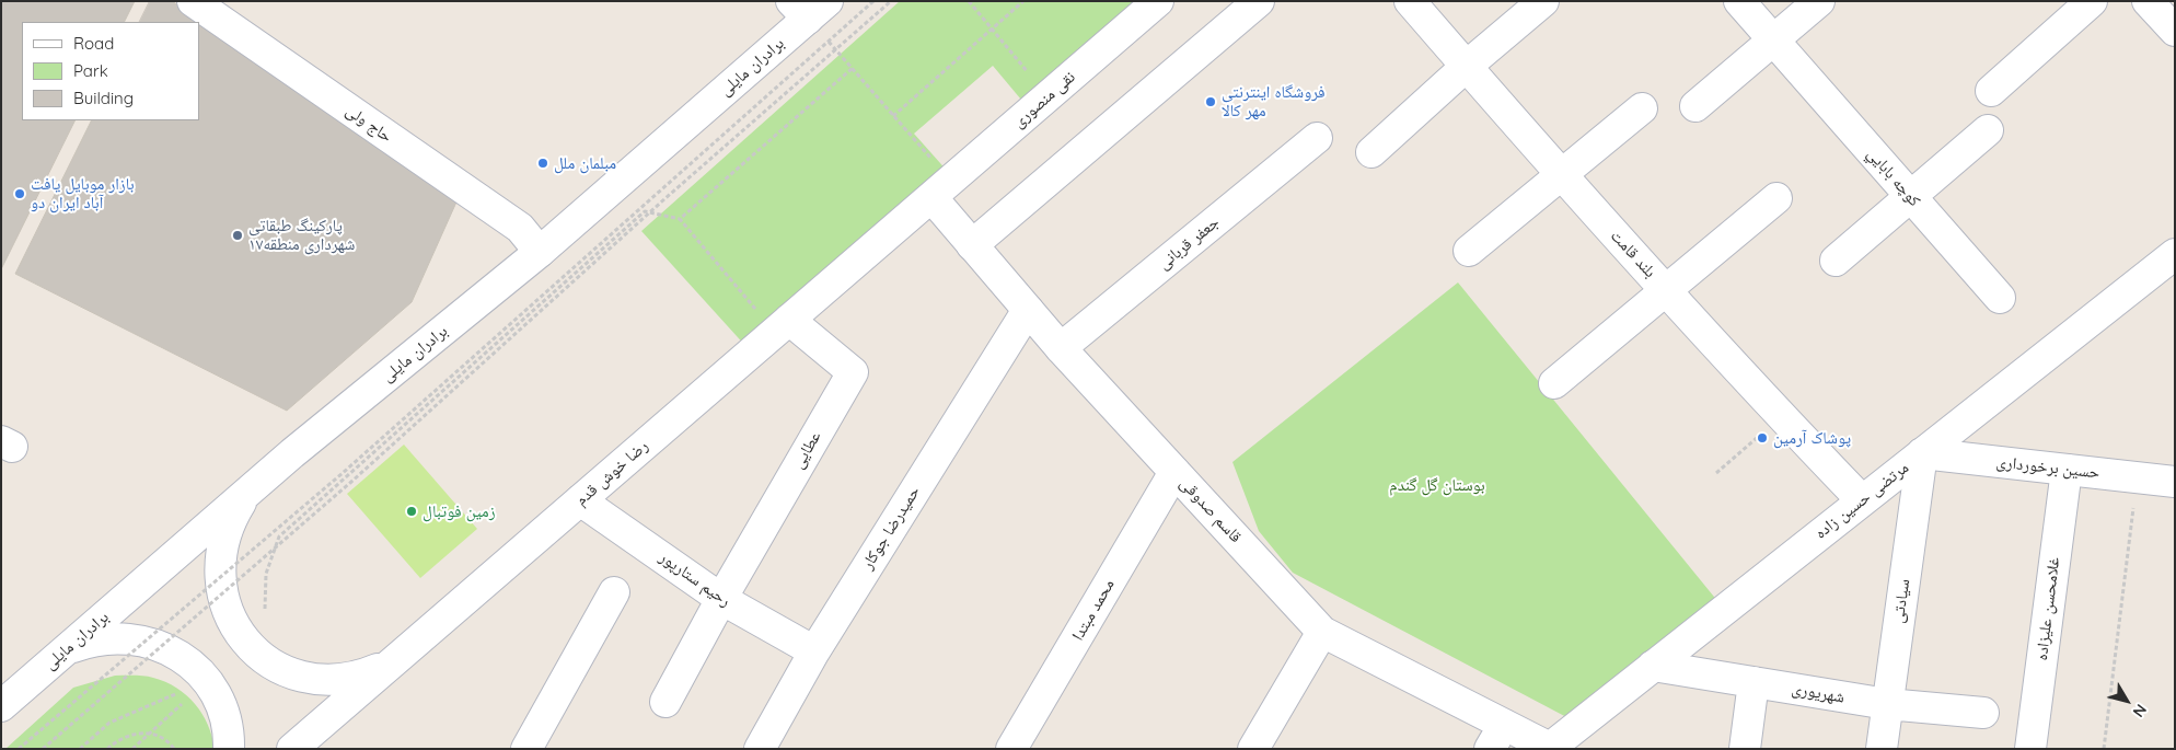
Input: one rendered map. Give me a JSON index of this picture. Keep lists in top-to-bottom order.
{
  "streets": {
    "street": [
      "برادران مایلی",
      "نقی منصوری",
      "حاج ولی",
      "كوچه بابايي",
      "جعفر قربانی",
      "بلند قامت",
      "عطایی",
      "حسین برخورداری",
      "رضا خوش قدم",
      "مرتضی حسین زاده",
      "قاسم صدوقی",
      "حمیدرضا جوکار",
      "رحیم ستارپور",
      "سیادتی",
      "غلامحسن علیزاده",
      "محمد مبتدا",
      "شهریوری"
    ]
  },
  "crossings": [
    ["برادران مایلی", "حاج ولی"],
    ["نقی منصوری", "رضا خوش قدم"],
    ["نقی منصوری", "قاسم صدوقی"],
    ["جعفر قربانی", "قاسم صدوقی"],
    ["بلند قامت", "مرتضی حسین زاده"],
    ["عطایی", "رضا خوش قدم"],
    ["عطایی", "رحیم ستارپور"],
    ["حسین برخورداری", "مرتضی حسین زاده"],
    ["حسین برخورداری", "سیادتی"],
    ["حسین برخورداری", "غلامحسن علیزاده"],
    ["رضا خوش قدم", "قاسم صدوقی"],
    ["رضا خوش قدم", "رحیم ستارپور"],
    ["مرتضی حسین زاده", "قاسم صدوقی"],
    ["مرتضی حسین زاده", "سیادتی"],
    ["مرتضی حسین زاده", "شهریوری"],
    ["قاسم صدوقی", "حمیدرضا جوکار"],
    ["قاسم صدوقی", "محمد مبتدا"],
    ["حمیدرضا جوکار", "رحیم ستارپور"],
    ["سیادتی", "شهریوری"]
  ],
  "parks": ["بوستان گل گندم"],
  "places": [
    "فروشگاه اینترنتی مهر کالا",
    "مبلمان ملل",
    "بازار موبایل یافت آباد ایران دو",
    "پارکینگ طبقاتی شهرداری منطقه۱۷",
    "پوشاک آرمین",
    "زمین فوتبال"
  ],
  "legend": ["Road", "Park", "Building"],
  "north": "bottom right"
}
